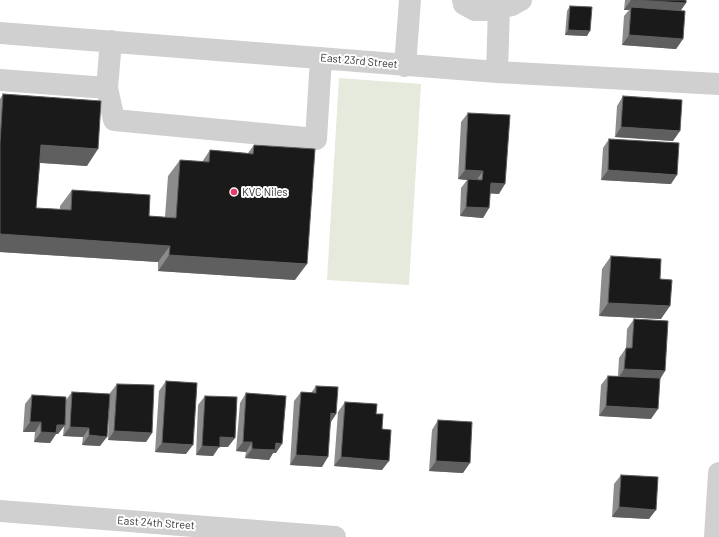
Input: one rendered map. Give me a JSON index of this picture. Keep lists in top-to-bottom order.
{
  "streets": {
    "street": ["East 23rd Street", "East 24th Street"]
  },
  "places": ["KVC Niles"]
}
